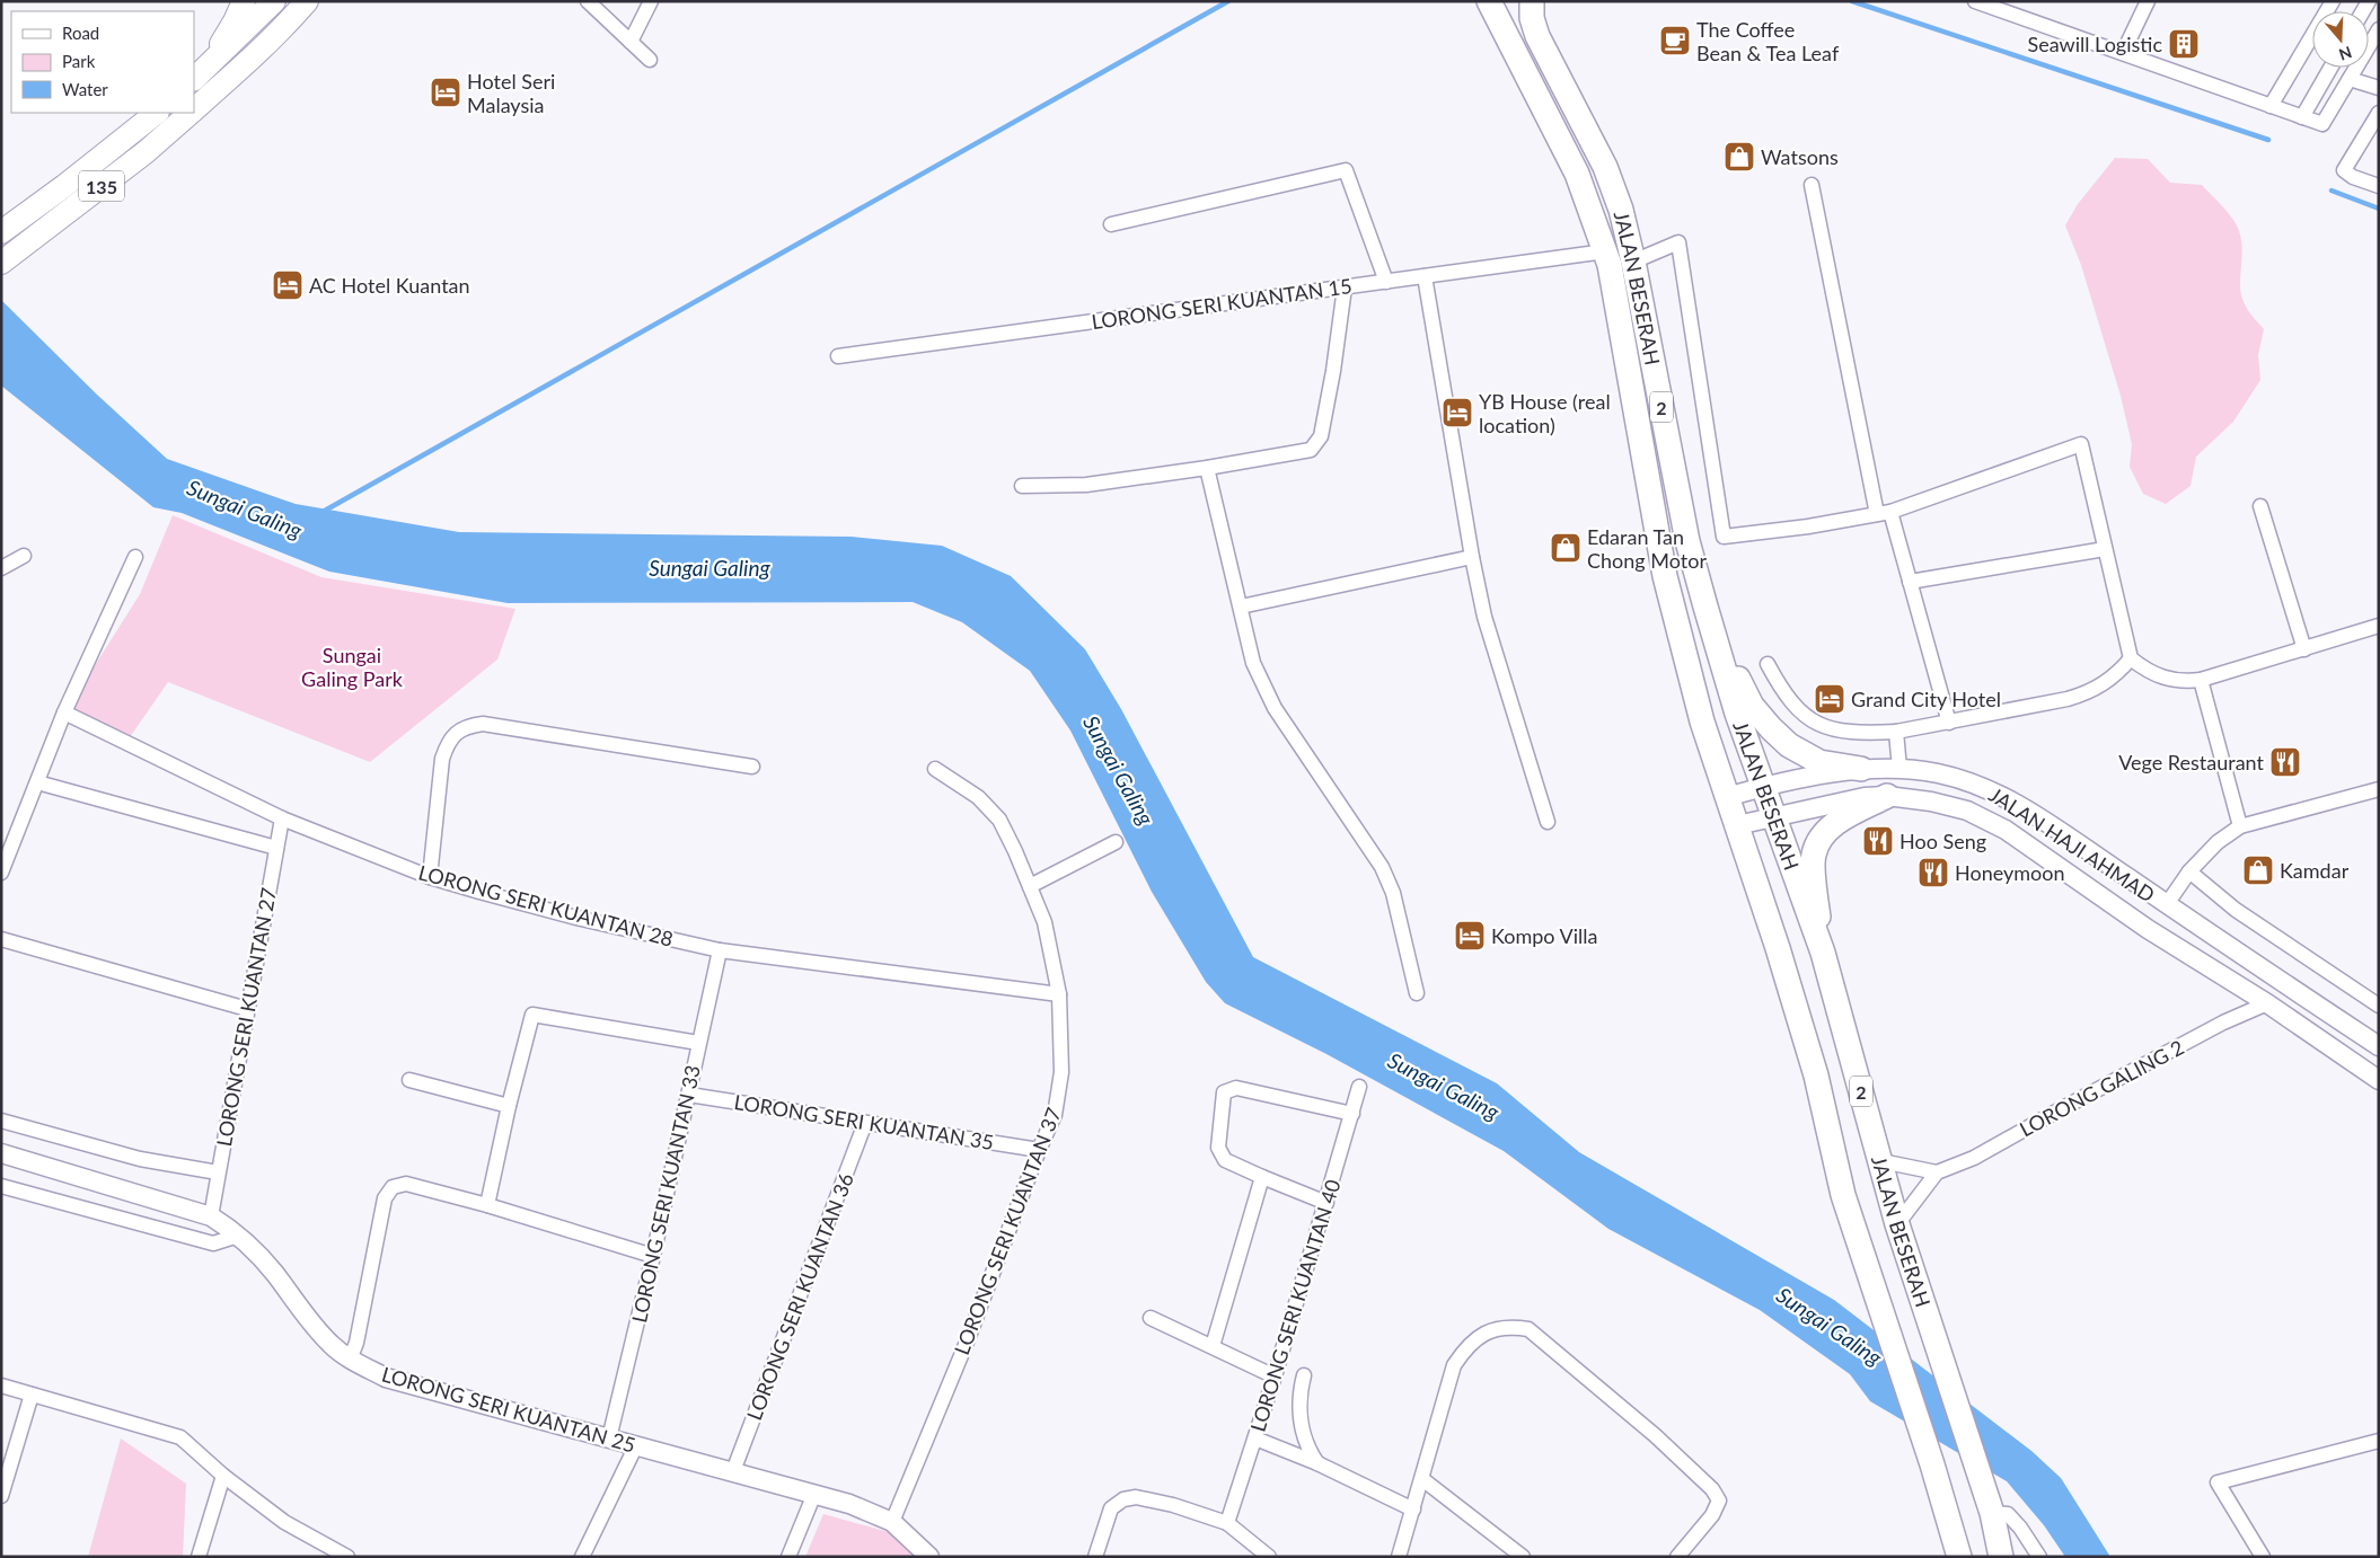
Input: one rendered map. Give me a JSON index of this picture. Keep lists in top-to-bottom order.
{
  "streets": {
    "highway": ["JALAN BESERAH", "2"],
    "main road": ["135"],
    "street": [
      "LORONG SERI KUANTAN 15",
      "JALAN HAJI AHMAD",
      "LORONG SERI KUANTAN 28",
      "LORONG SERI KUANTAN 27",
      "LORONG GALING 2",
      "LORONG SERI KUANTAN 35",
      "LORONG SERI KUANTAN 33",
      "LORONG SERI KUANTAN 37",
      "LORONG SERI KUANTAN 36",
      "LORONG SERI KUANTAN 40",
      "LORONG SERI KUANTAN 25"
    ]
  },
  "crossings": [
    ["JALAN BESERAH", "LORONG SERI KUANTAN 15"],
    ["JALAN BESERAH", "JALAN HAJI AHMAD"],
    ["JALAN HAJI AHMAD", "LORONG GALING 2"],
    ["LORONG SERI KUANTAN 28", "LORONG SERI KUANTAN 27"],
    ["LORONG SERI KUANTAN 28", "LORONG SERI KUANTAN 33"],
    ["LORONG SERI KUANTAN 28", "LORONG SERI KUANTAN 37"],
    ["LORONG SERI KUANTAN 27", "LORONG SERI KUANTAN 25"],
    ["LORONG SERI KUANTAN 35", "LORONG SERI KUANTAN 33"],
    ["LORONG SERI KUANTAN 35", "LORONG SERI KUANTAN 37"],
    ["LORONG SERI KUANTAN 35", "LORONG SERI KUANTAN 36"],
    ["LORONG SERI KUANTAN 33", "LORONG SERI KUANTAN 25"],
    ["LORONG SERI KUANTAN 37", "LORONG SERI KUANTAN 25"],
    ["LORONG SERI KUANTAN 36", "LORONG SERI KUANTAN 25"]
  ],
  "water": ["Sungai Galing"],
  "parks": ["Sungai Galing Park"],
  "places": {
    "cafe": ["The Coffee Bean & Tea Leaf"],
    "building": ["Seawill Logistic"],
    "hotel": [
      "Hotel Seri Malaysia",
      "AC Hotel Kuantan",
      "YB House (real location)",
      "Grand City Hotel",
      "Kompo Villa"
    ],
    "shop": ["Watsons", "Edaran Tan Chong Motor", "Kamdar"],
    "restaurant": ["Vege Restaurant", "Hoo Seng", "Honeymoon"]
  },
  "legend": ["Road", "Park", "Water"],
  "north": "bottom"
}
